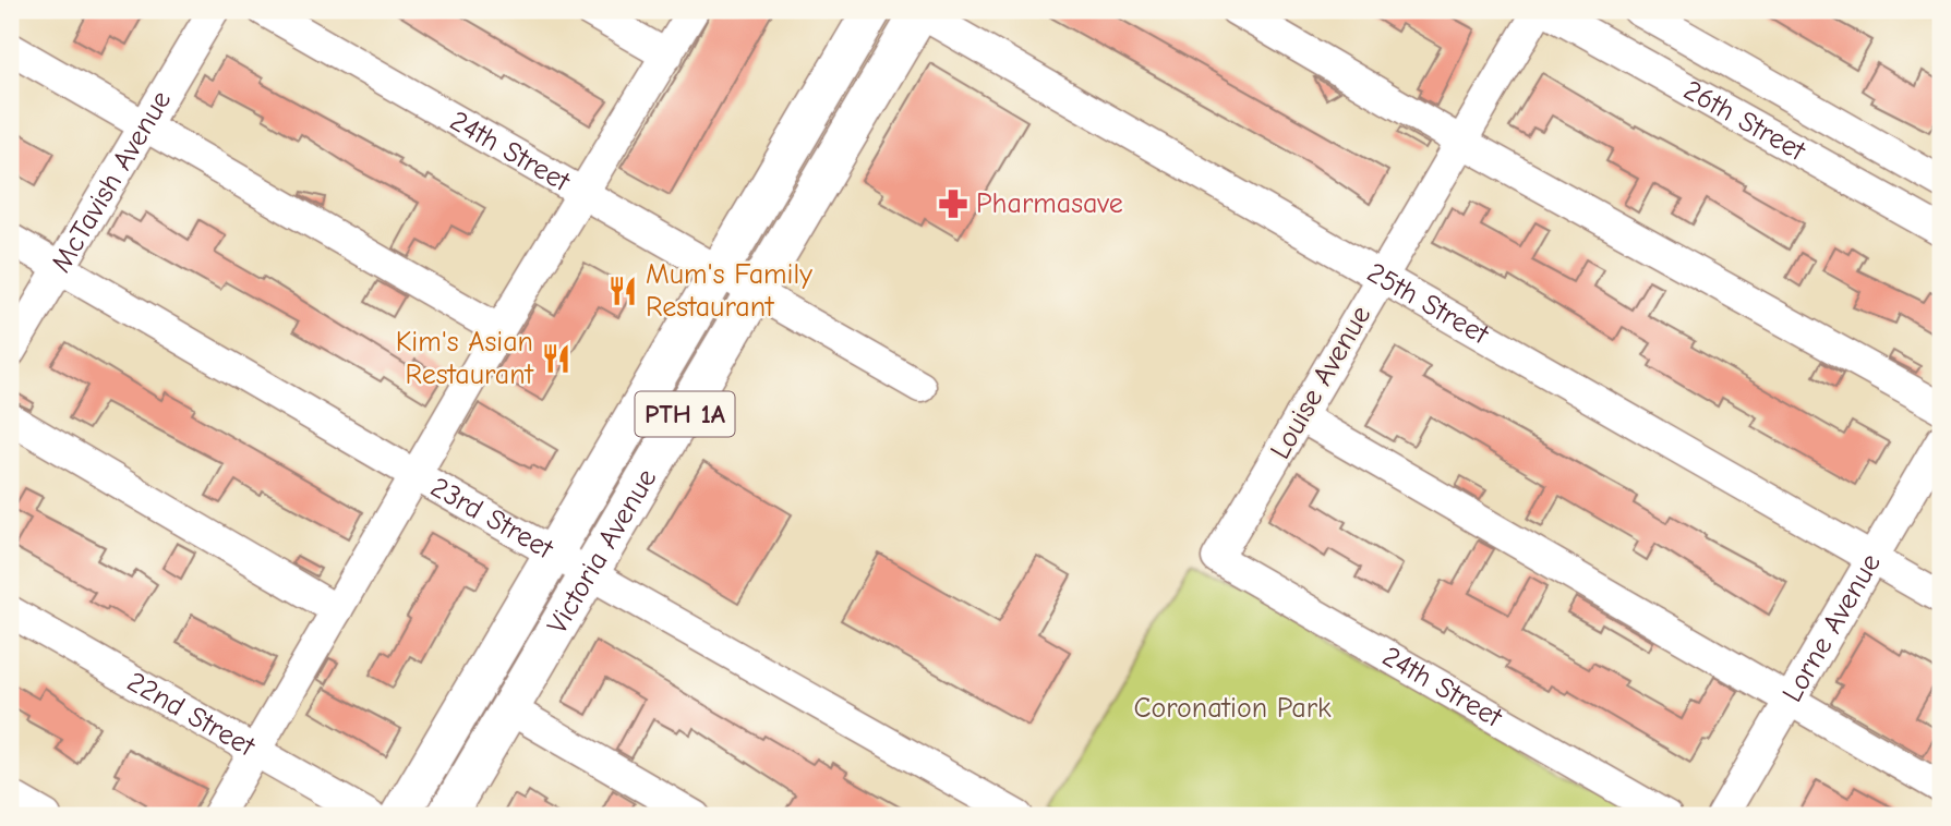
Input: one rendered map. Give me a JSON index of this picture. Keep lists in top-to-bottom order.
{
  "streets": {
    "main road": ["PTH 1A", "Victoria Avenue"],
    "street": [
      "26th Street",
      "24th Street",
      "McTavish Avenue",
      "25th Street",
      "Louise Avenue",
      "23rd Street",
      "Lorne Avenue",
      "22nd Street"
    ]
  },
  "crossings": [
    ["24th Street", "Louise Avenue"],
    ["24th Street", "Victoria Avenue"],
    ["McTavish Avenue", "23rd Street"],
    ["25th Street", "Louise Avenue"],
    ["25th Street", "Victoria Avenue"],
    ["25th Street", "Lorne Avenue"],
    ["23rd Street", "Victoria Avenue"]
  ],
  "parks": ["Coronation Park"],
  "places": {
    "pharmacy": ["Pharmasave"],
    "restaurant": ["Mum's Family Restaurant", "Kim's Asian Restaurant"]
  }
}
